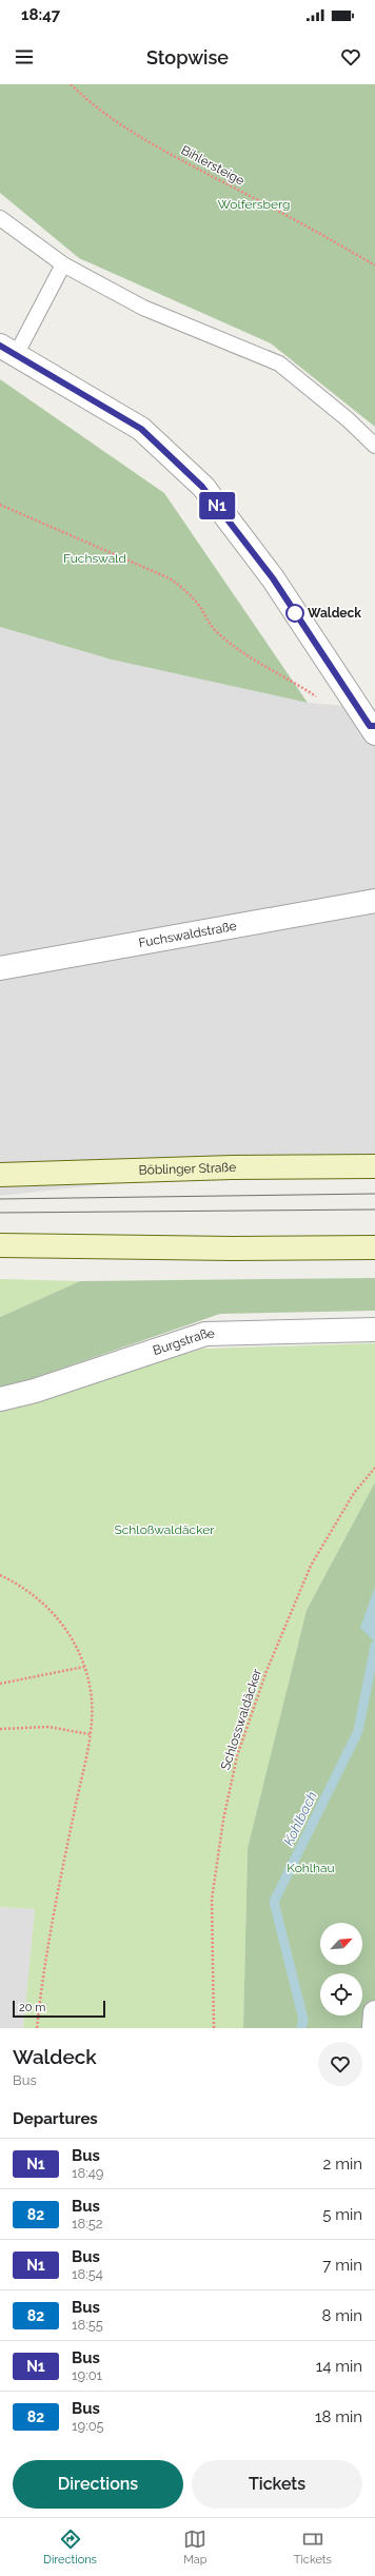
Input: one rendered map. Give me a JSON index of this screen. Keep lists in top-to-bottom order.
{
  "streets": {
    "main road": ["Böblinger Straße"],
    "street": ["Fuchswaldstraße", "Burgstraße"],
    "path": ["Bihlersteige", "Schlosswaldäcker"]
  },
  "water": ["Kohlbach"],
  "parks": [
    "Wolfersberg",
    "Fuchswald",
    "Schloßwaldäcker",
    "Kohlhau"
  ],
  "places": ["Waldeck"],
  "lines": ["bus line N1"],
  "scale_bar": "20 m",
  "north": "top right",
  "page": {
    "status": "18:47",
    "header": "Stopwise",
    "on_map": "N1",
    "scale": "20 m",
    "heading": [
      ["Waldeck", "Bus"],
      "Departures"
    ],
    "list": [
      {
        "mark": "N1",
        "name": "Bus",
        "note": "18:49",
        "value": "2 min"
      },
      {
        "mark": "82",
        "name": "Bus",
        "note": "18:52",
        "value": "5 min"
      },
      {
        "mark": "N1",
        "name": "Bus",
        "note": "18:54",
        "value": "7 min"
      },
      {
        "mark": "82",
        "name": "Bus",
        "note": "18:55",
        "value": "8 min"
      },
      {
        "mark": "N1",
        "name": "Bus",
        "note": "19:01",
        "value": "14 min"
      },
      {
        "mark": "82",
        "name": "Bus",
        "note": "19:05",
        "value": "18 min"
      }
    ],
    "buttons": ["Directions", "Tickets"],
    "tabs": ["Directions", "Map", "Tickets"]
  }
}
